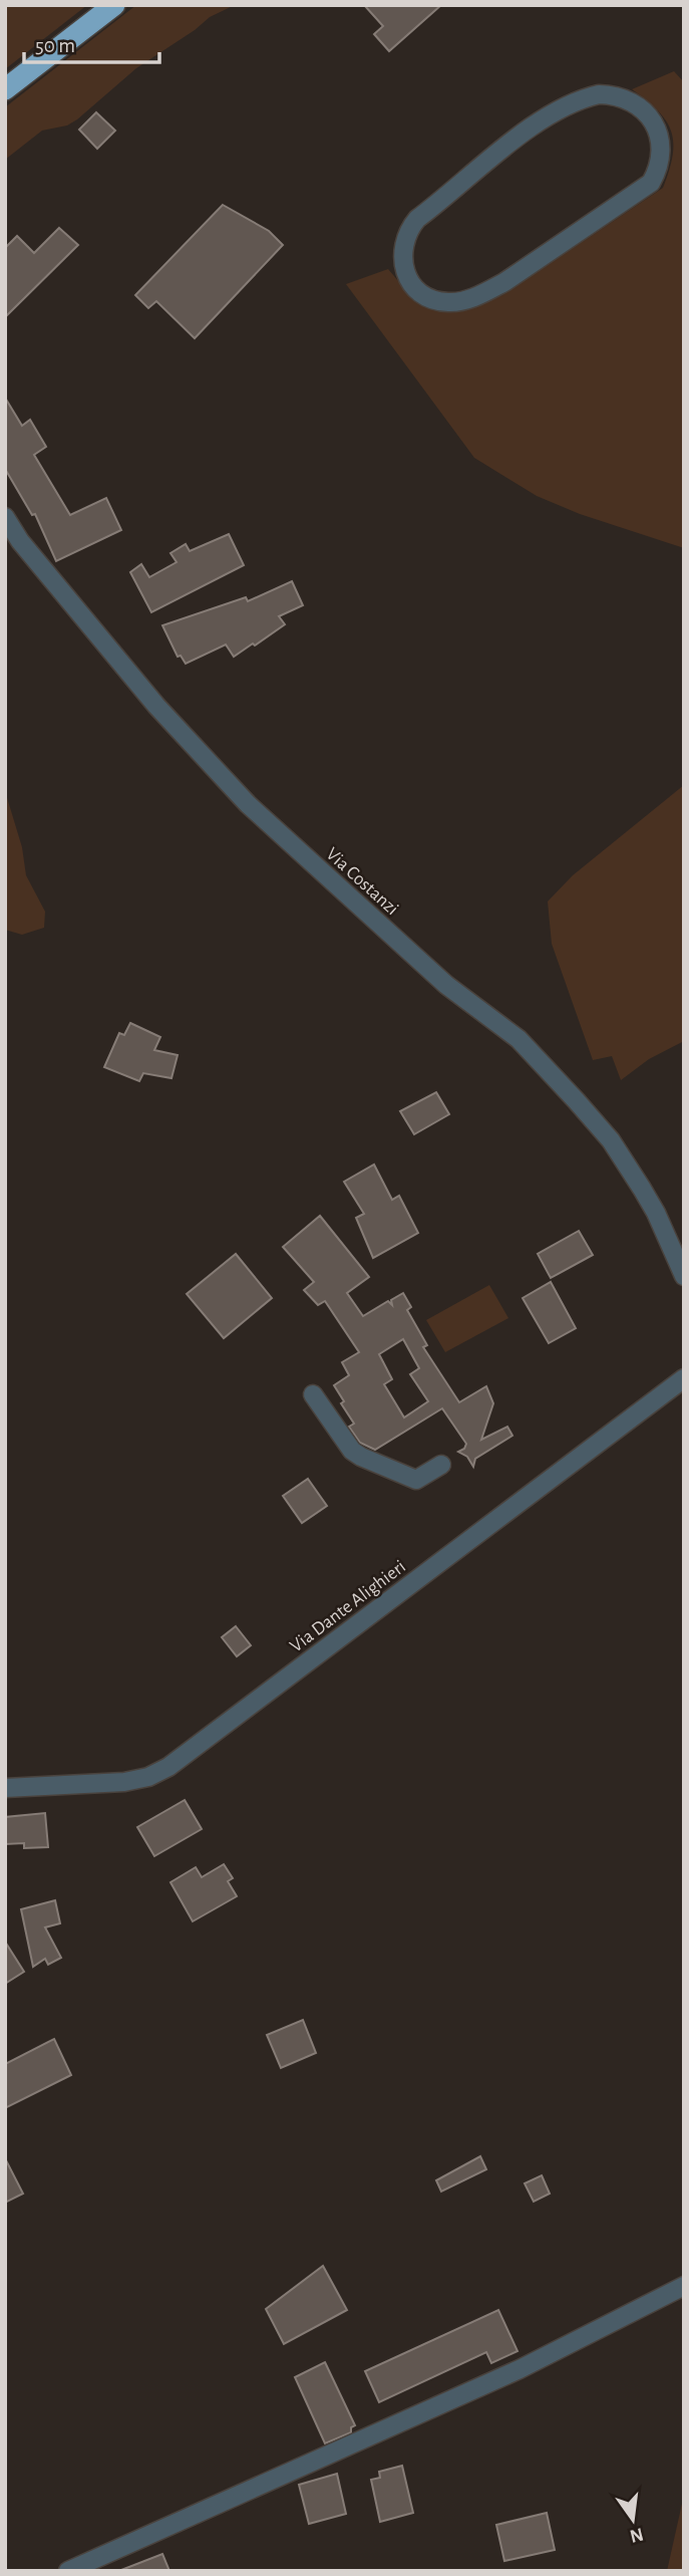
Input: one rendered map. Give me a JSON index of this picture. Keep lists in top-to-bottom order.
{
  "streets": {
    "street": ["Via Costanzi", "Via Dante Alighieri"]
  },
  "scale_bar": "50 m",
  "north": "bottom"
}
